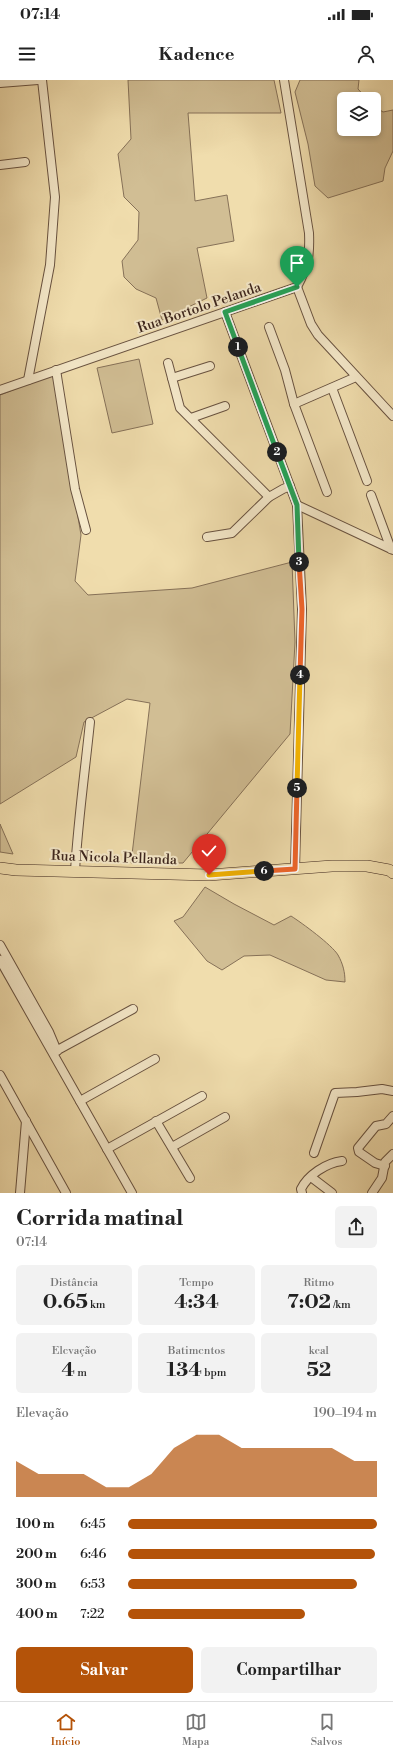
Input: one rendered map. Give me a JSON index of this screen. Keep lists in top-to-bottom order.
{
  "streets": {
    "main road": ["Rua Nicola Pellanda"],
    "street": ["Rua Bortolo Pelanda"]
  },
  "page": {
    "status": "07:14",
    "header": "Kadence",
    "pins": [
      "1",
      "2",
      "3",
      "4",
      "5",
      "6"
    ],
    "heading": ["Corrida matinal", "07:14"],
    "stats": [
      ["Distância", "0.65 km"],
      ["Tempo", "4:34"],
      ["Ritmo", "7:02 /km"],
      ["Elevação", "4 m"],
      ["Batimentos", "134 bpm"],
      ["kcal", "52"]
    ],
    "chart": ["Elevação", "190–194 m"],
    "list": [
      {
        "name": "100 m",
        "note": "6:45"
      },
      {
        "name": "200 m",
        "note": "6:46"
      },
      {
        "name": "300 m",
        "note": "6:53"
      },
      {
        "name": "400 m",
        "note": "7:22"
      }
    ],
    "buttons": ["Salvar", "Compartilhar"],
    "tabs": ["Início", "Mapa", "Salvos"]
  }
}
